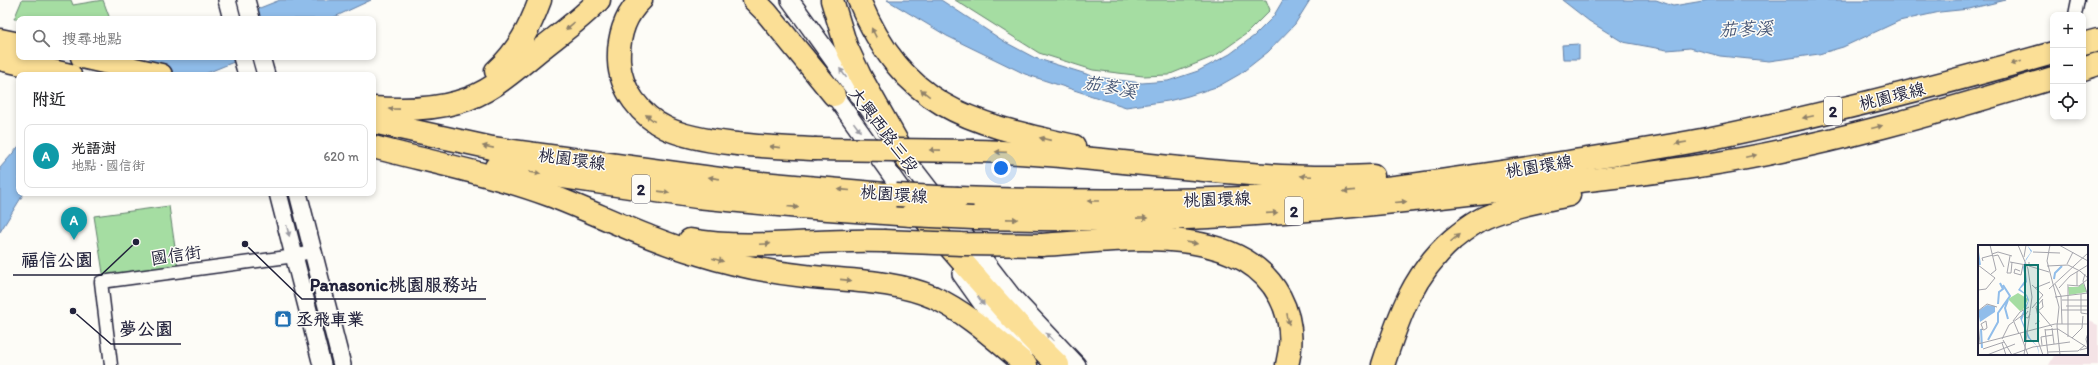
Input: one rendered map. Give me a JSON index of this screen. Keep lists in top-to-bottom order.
{
  "streets": {
    "highway": ["桃園環線", "2"],
    "street": ["大興西路三段", "國信街"]
  },
  "crossings": [
    ["桃園環線", "大興西路三段"]
  ],
  "water": ["茄苳溪"],
  "places": {
    "other": ["福信公園", "Panasonic桃園服務站", "夢公園"],
    "shop": ["丞飛車業"]
  },
  "page": {
    "map_buttons": ["+", "−"],
    "search": "搜尋地點",
    "heading": "附近",
    "list": [
      {
        "mark": "A",
        "name": "光語澍",
        "note": "地點 · 國信街",
        "value": "620 m"
      }
    ],
    "pins": "A"
  }
}
